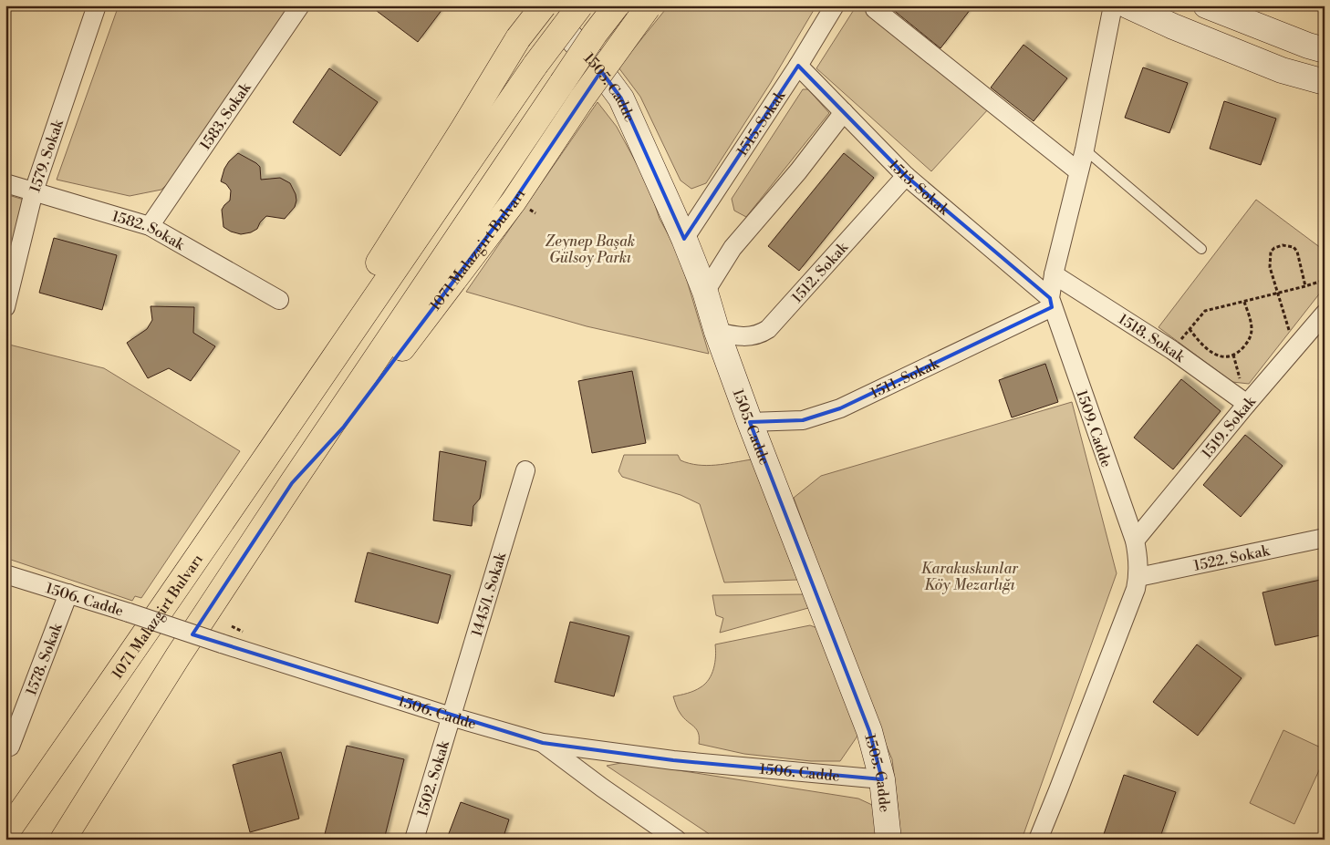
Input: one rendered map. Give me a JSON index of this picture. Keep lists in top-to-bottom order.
{
  "streets": {
    "main road": ["1071 Malazgirt Bulvarı"],
    "street": [
      "1505. Cadde",
      "1583. Sokak",
      "1515. Sokak",
      "1579. Sokak",
      "1513. Sokak",
      "1582. Sokak",
      "1512. Sokak",
      "1518. Sokak",
      "1511. Sokak",
      "1519. Sokak",
      "1509. Cadde",
      "1522. Sokak",
      "1445/1. Sokak",
      "1506. Cadde",
      "1578. Sokak",
      "1502. Sokak"
    ]
  },
  "crossings": [
    ["1505. Cadde", "1515. Sokak"],
    ["1505. Cadde", "1512. Sokak"],
    ["1505. Cadde", "1511. Sokak"],
    ["1505. Cadde", "1506. Cadde"],
    ["1583. Sokak", "1582. Sokak"],
    ["1515. Sokak", "1513. Sokak"],
    ["1579. Sokak", "1582. Sokak"],
    ["1513. Sokak", "1512. Sokak"],
    ["1513. Sokak", "1511. Sokak"],
    ["1513. Sokak", "1509. Cadde"],
    ["1518. Sokak", "1519. Sokak"],
    ["1518. Sokak", "1509. Cadde"],
    ["1511. Sokak", "1509. Cadde"],
    ["1519. Sokak", "1509. Cadde"],
    ["1509. Cadde", "1522. Sokak"],
    ["1445/1. Sokak", "1506. Cadde"],
    ["1445/1. Sokak", "1502. Sokak"],
    ["1506. Cadde", "1578. Sokak"],
    ["1506. Cadde", "1502. Sokak"]
  ],
  "parks": ["Zeynep Başak Gülsoy Parkı", "Karakuskunlar Köy Mezarlığı"]
}
